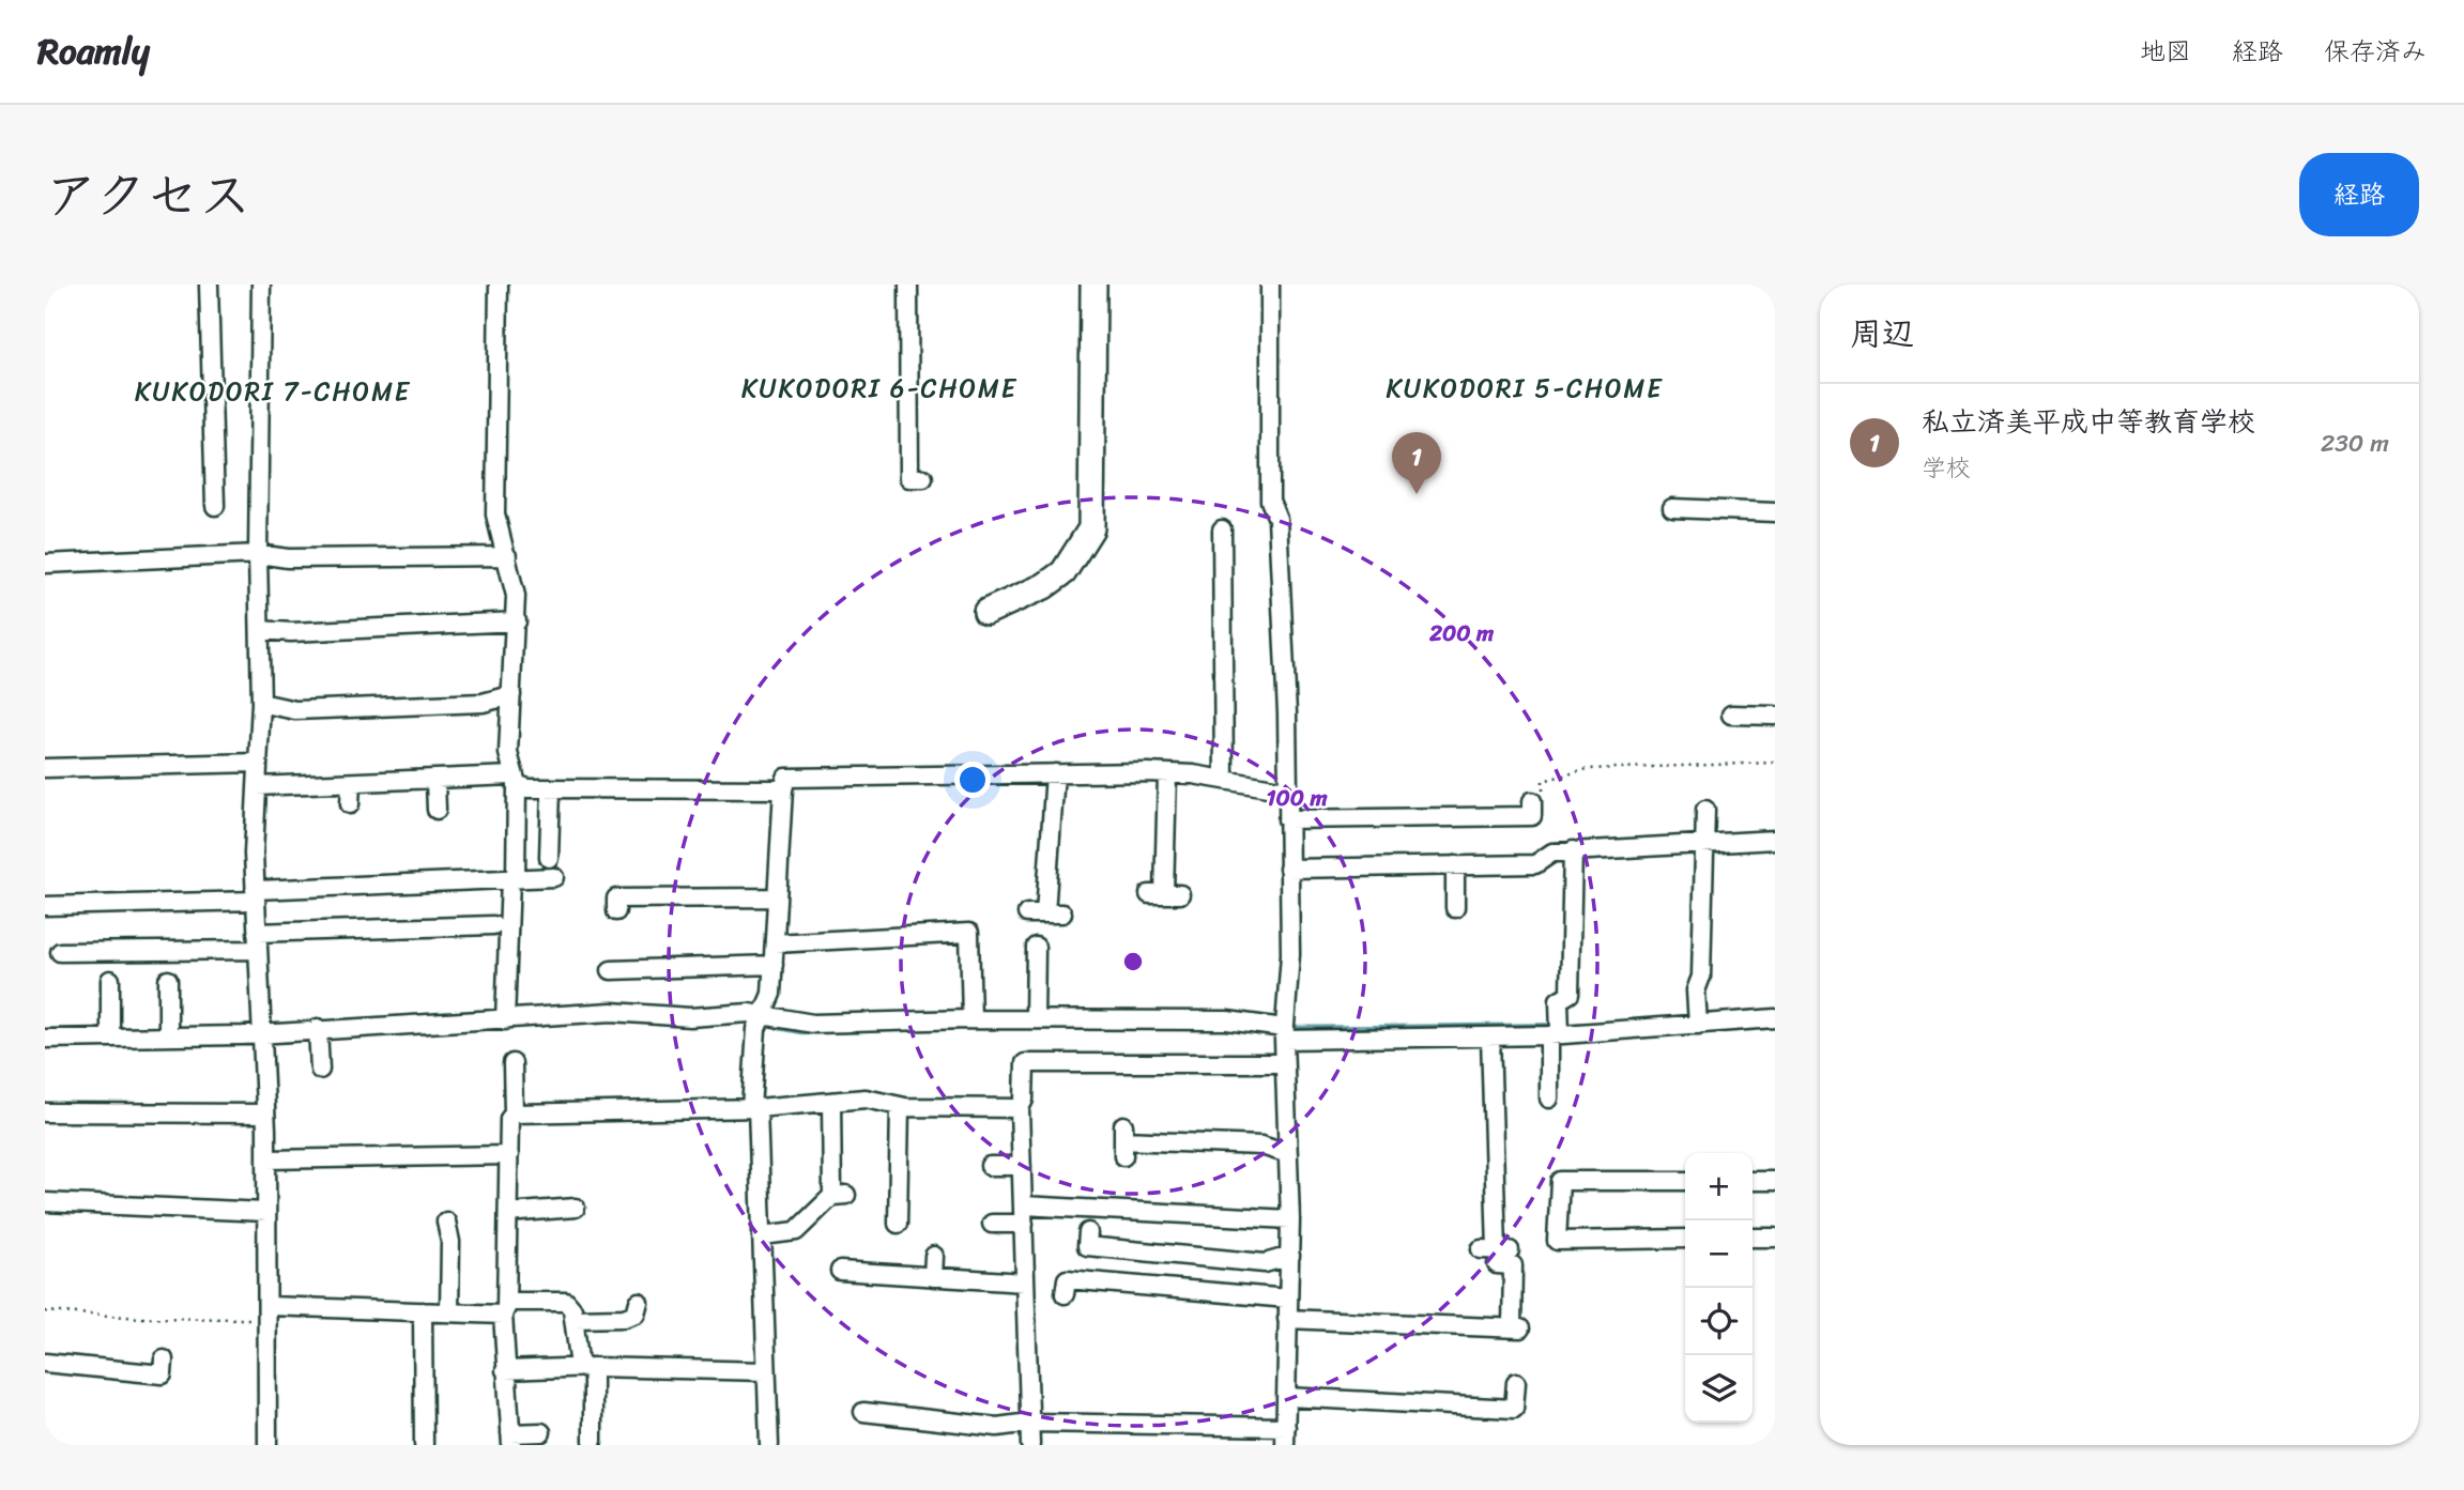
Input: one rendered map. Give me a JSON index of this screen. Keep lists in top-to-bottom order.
{
  "districts": ["KUKODORI 6-CHOME", "KUKODORI 5-CHOME", "KUKODORI 7-CHOME"],
  "page": {
    "header": "Roamly",
    "nav": ["地図", "経路", "保存済み"],
    "title": "アクセス",
    "buttons": "経路",
    "heading": "周辺",
    "list": [
      {
        "mark": "1",
        "name": "私立済美平成中等教育学校",
        "note": "学校",
        "value": "230 m"
      }
    ],
    "pins": "1",
    "map_buttons": ["+", "−"]
  },
  "rings": ["200 m", "100 m"]
}
